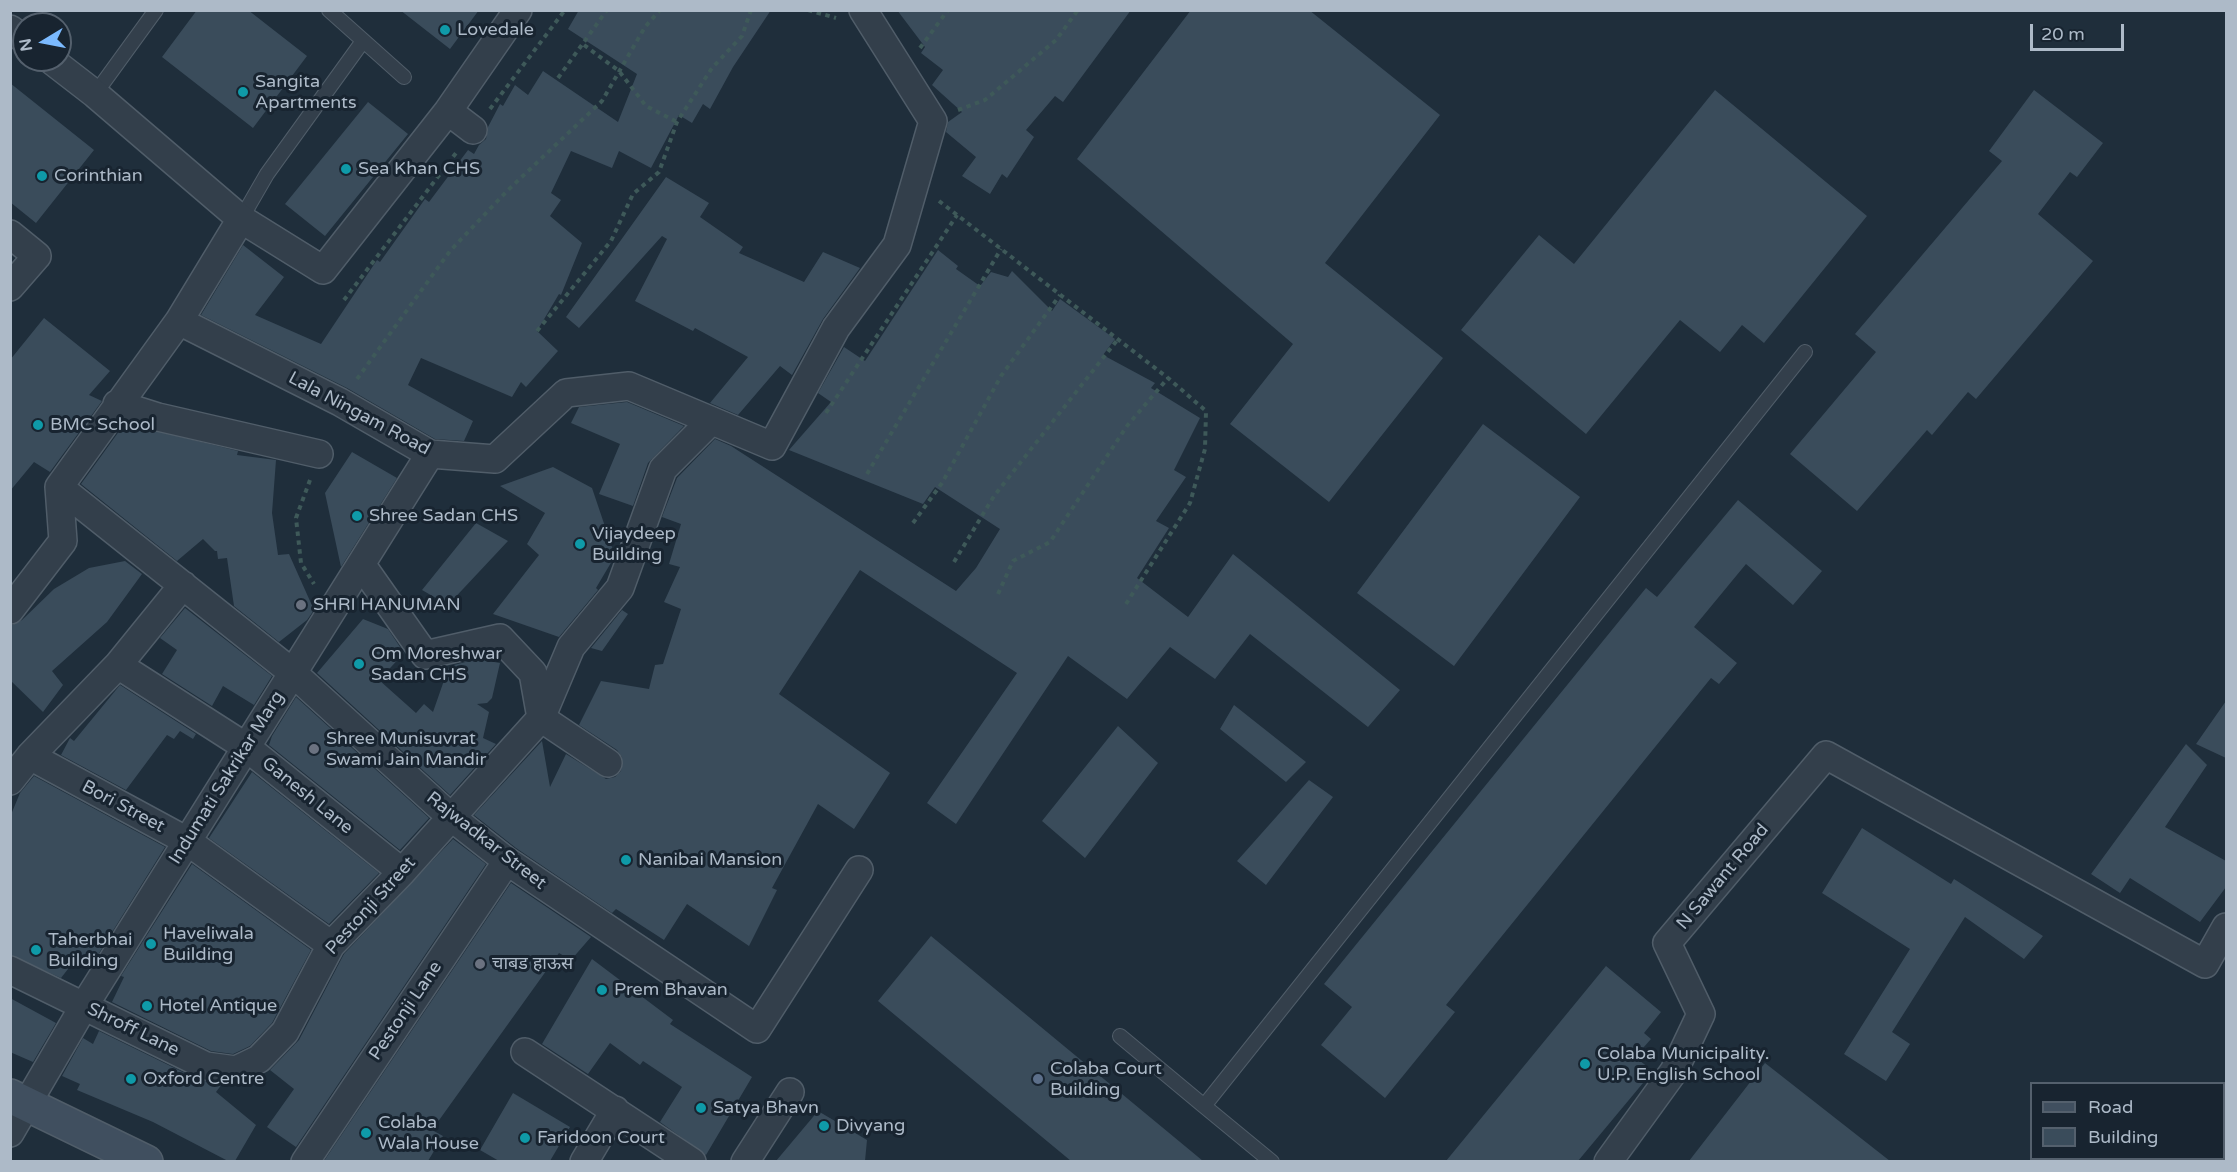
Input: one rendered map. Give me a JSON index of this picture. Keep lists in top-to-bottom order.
{
  "streets": {
    "street": [
      "Lala Ningam Road",
      "Indumati Sakrikar Marg",
      "Ganesh Lane",
      "Bori Street",
      "Rajwadkar Street",
      "N Sawant Road",
      "Pestonji Street",
      "Pestonji Lane",
      "Shroff Lane"
    ]
  },
  "crossings": [
    ["Lala Ningam Road", "Indumati Sakrikar Marg"],
    ["Lala Ningam Road", "Pestonji Street"],
    ["Indumati Sakrikar Marg", "Ganesh Lane"],
    ["Indumati Sakrikar Marg", "Bori Street"],
    ["Indumati Sakrikar Marg", "Rajwadkar Street"],
    ["Indumati Sakrikar Marg", "Shroff Lane"],
    ["Ganesh Lane", "Pestonji Street"],
    ["Bori Street", "Pestonji Street"],
    ["Rajwadkar Street", "Pestonji Street"],
    ["Rajwadkar Street", "Pestonji Lane"],
    ["Pestonji Street", "Shroff Lane"]
  ],
  "places": [
    "Lovedale",
    "Sangita Apartments",
    "Sea Khan CHS",
    "Corinthian",
    "BMC School",
    "Shree Sadan CHS",
    "Vijaydeep Building",
    "SHRI HANUMAN",
    "Om Moreshwar Sadan CHS",
    "Shree Munisuvrat Swami Jain Mandir",
    "Nanibai Mansion",
    "Haveliwala Building",
    "Taherbhai Building",
    "चाबड हाऊस",
    "Prem Bhavan",
    "Hotel Antique",
    "Colaba Municipality. U.P. English School",
    "Oxford Centre",
    "Colaba Court Building",
    "Satya Bhavn",
    "Divyang",
    "Colaba Wala House",
    "Faridoon Court"
  ],
  "legend": ["Road", "Building"],
  "scale_bar": "20 m",
  "north": "left"
}
